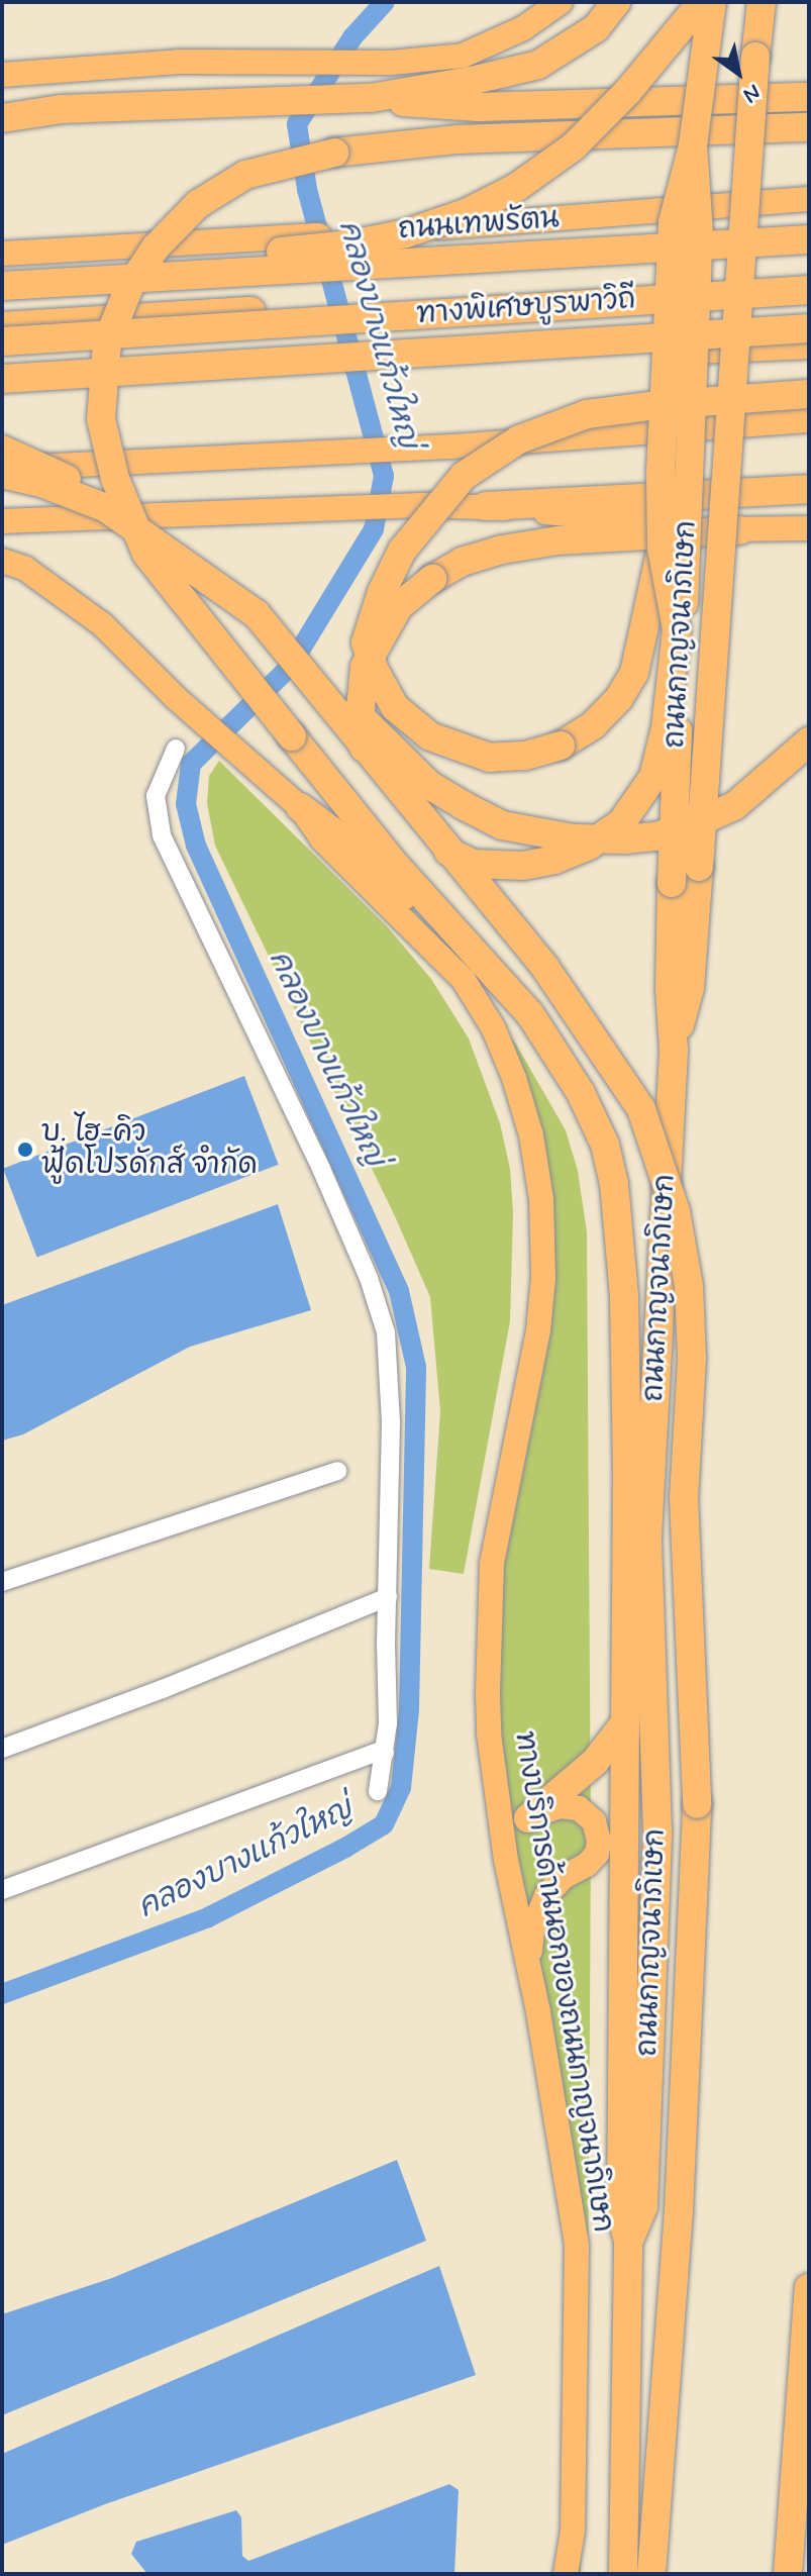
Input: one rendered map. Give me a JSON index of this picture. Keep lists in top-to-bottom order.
{
  "streets": {
    "highway": ["ทางพิเศษบูรพาวิถี", "ถนนกาญจนาภิเษก"],
    "main road": ["ถนนเทพรัตน", "ทางบริการด้านนอกของถนนกาญจนาภิเษก"]
  },
  "water": ["คลองบางแก้วใหญ่"],
  "places": ["บ. ไฮ-คิว ฟู้ดโปรดักส์ จำกัด"],
  "north": "bottom right"
}
